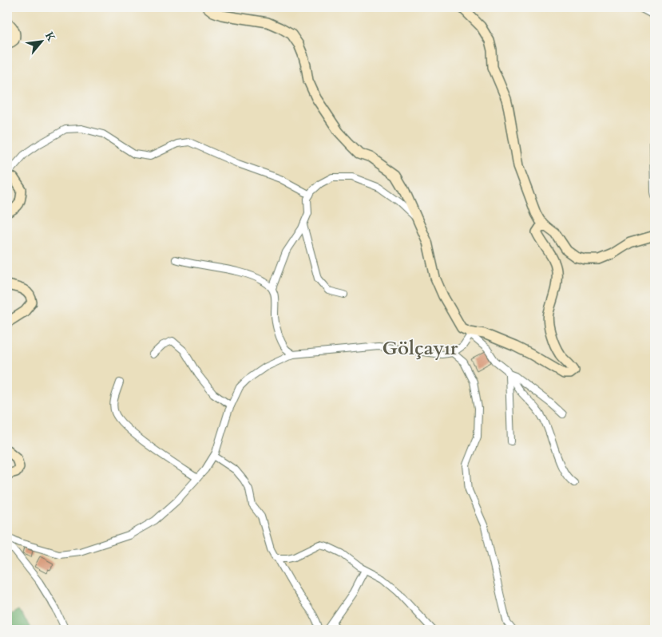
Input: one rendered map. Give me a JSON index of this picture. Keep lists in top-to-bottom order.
{
  "districts": ["Gölçayır"],
  "north": "top right"
}
